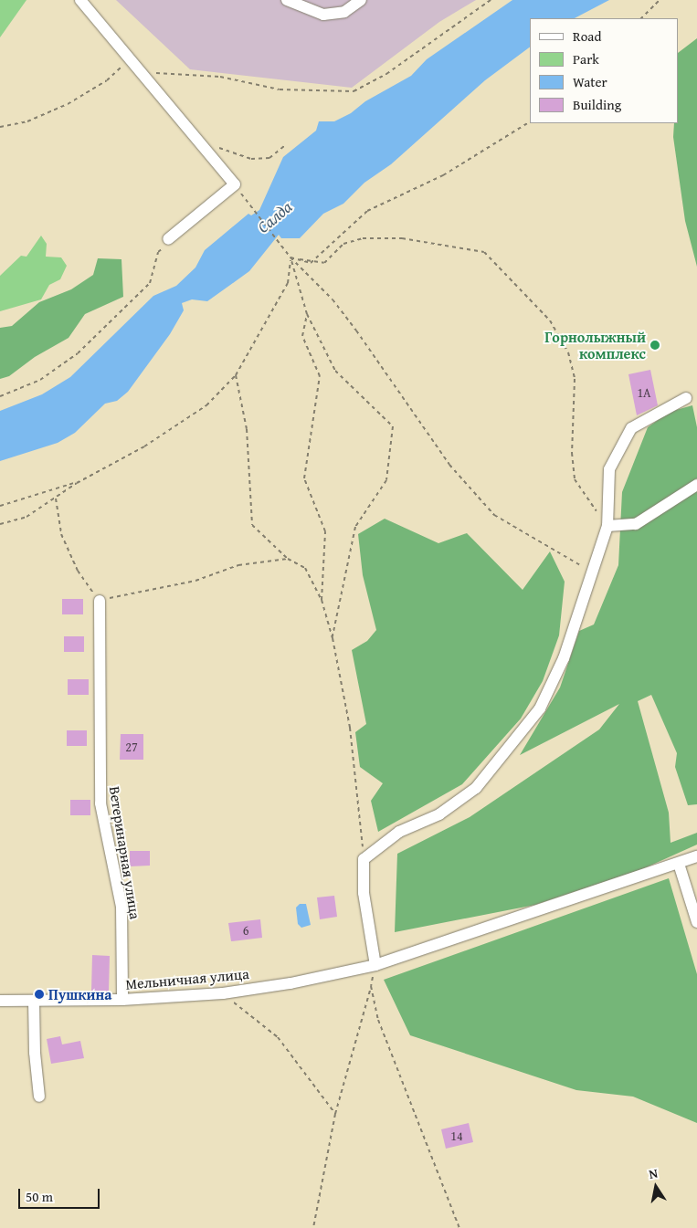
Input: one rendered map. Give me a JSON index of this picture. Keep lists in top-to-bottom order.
{
  "streets": {
    "street": ["Ветеринарная улица", "Мельничная улица"]
  },
  "crossings": [
    ["Ветеринарная улица", "Мельничная улица"]
  ],
  "water": ["Салда"],
  "places": ["Горнолыжный комплекс", "Пушкина"],
  "house_numbers": [
    "1А",
    "27",
    "6",
    "14"
  ],
  "legend": [
    "Road",
    "Park",
    "Water",
    "Building"
  ],
  "scale_bar": "50 m",
  "north": "top"
}
